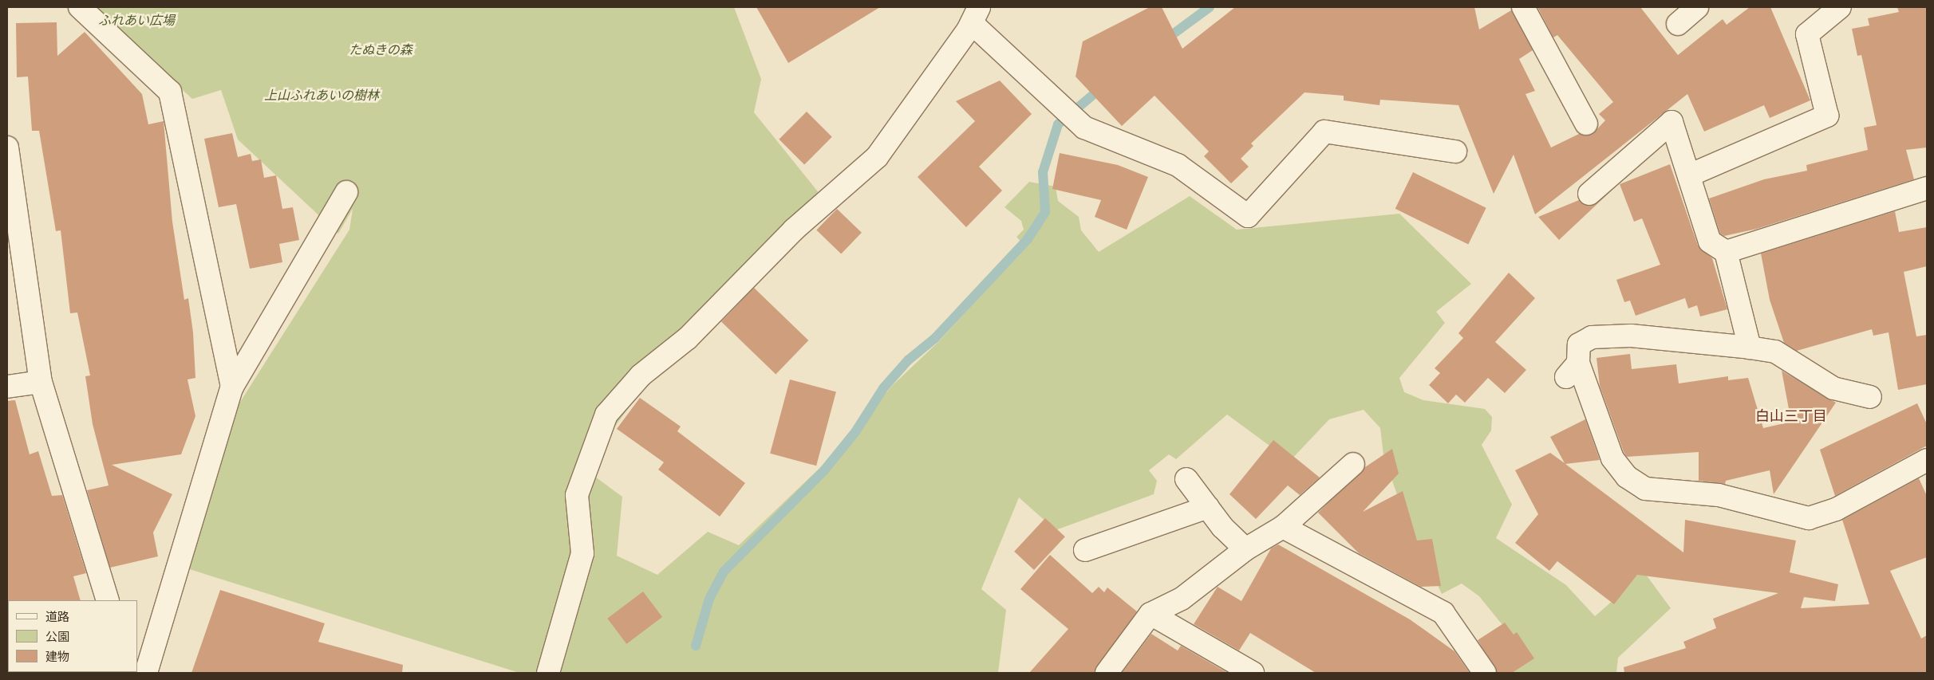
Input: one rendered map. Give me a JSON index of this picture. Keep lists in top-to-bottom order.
{
  "districts": ["白山三丁目"],
  "parks": ["ふれあい広場", "たぬきの森", "上山ふれあいの樹林"],
  "legend": ["道路", "公園", "建物"]
}
